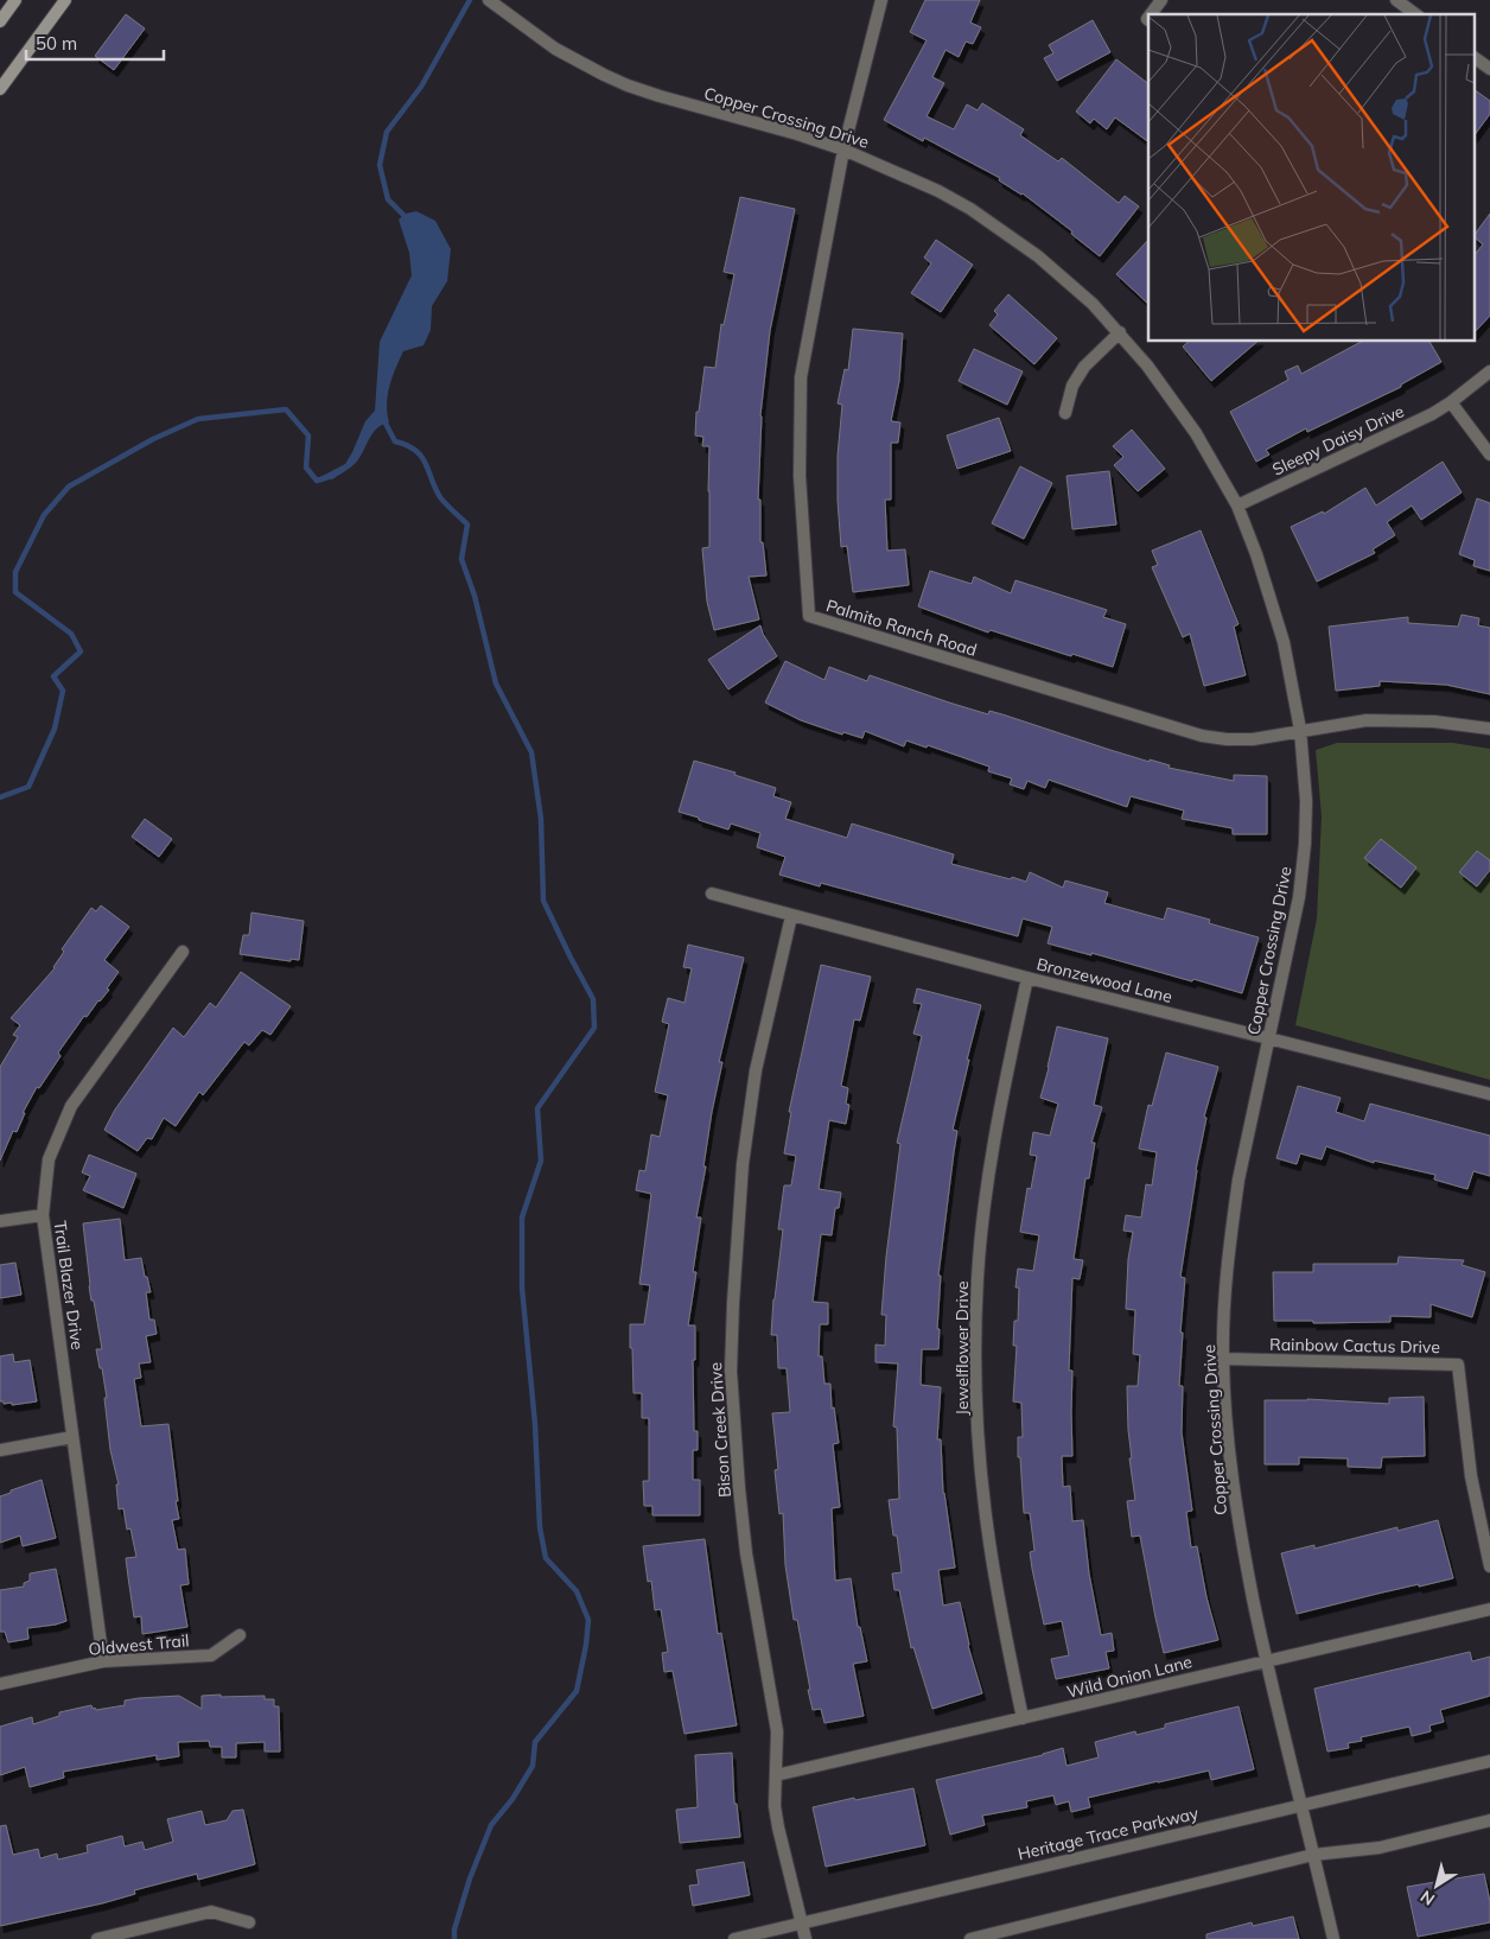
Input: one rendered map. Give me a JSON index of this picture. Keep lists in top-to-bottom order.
{
  "streets": {
    "street": [
      "Copper Crossing Drive",
      "Sleepy Daisy Drive",
      "Palmito Ranch Road",
      "Bronzewood Lane",
      "Trail Blazer Drive",
      "Rainbow Cactus Drive",
      "Jewelflower Drive",
      "Bison Creek Drive",
      "Oldwest Trail",
      "Wild Onion Lane",
      "Heritage Trace Parkway"
    ]
  },
  "crossings": [
    ["Copper Crossing Drive", "Sleepy Daisy Drive"],
    ["Copper Crossing Drive", "Palmito Ranch Road"],
    ["Copper Crossing Drive", "Bronzewood Lane"],
    ["Copper Crossing Drive", "Rainbow Cactus Drive"],
    ["Copper Crossing Drive", "Wild Onion Lane"],
    ["Copper Crossing Drive", "Heritage Trace Parkway"],
    ["Bronzewood Lane", "Jewelflower Drive"],
    ["Bronzewood Lane", "Bison Creek Drive"],
    ["Trail Blazer Drive", "Oldwest Trail"],
    ["Jewelflower Drive", "Wild Onion Lane"],
    ["Bison Creek Drive", "Wild Onion Lane"],
    ["Bison Creek Drive", "Heritage Trace Parkway"]
  ],
  "scale_bar": "50 m",
  "north": "bottom left"
}
